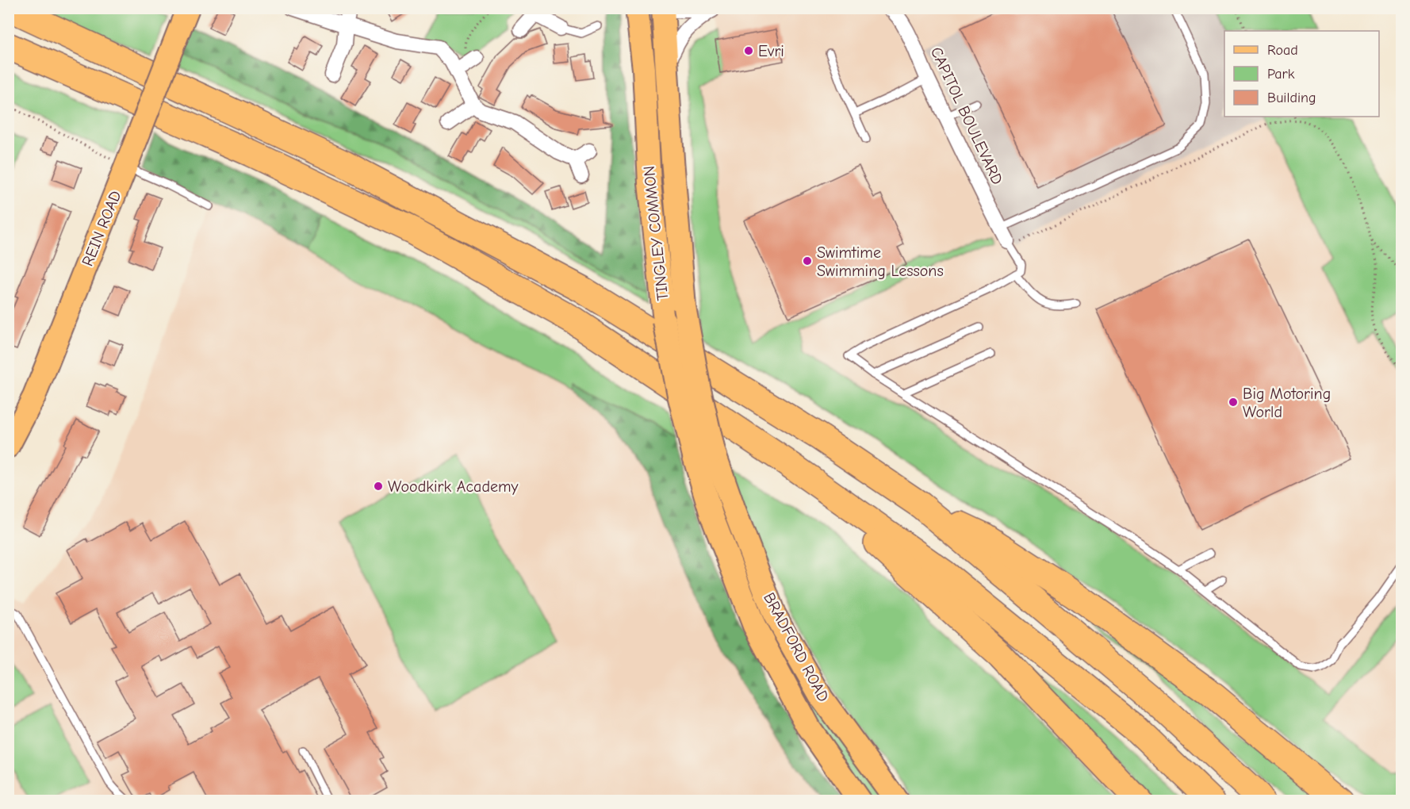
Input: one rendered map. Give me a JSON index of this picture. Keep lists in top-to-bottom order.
{
  "streets": {
    "main road": ["REIN ROAD", "TINGLEY COMMON", "BRADFORD ROAD"],
    "street": ["CAPITOL BOULEVARD"]
  },
  "crossings": [
    ["TINGLEY COMMON", "BRADFORD ROAD"]
  ],
  "places": [
    "Evri",
    "Swimtime Swimming Lessons",
    "Big Motoring World",
    "Woodkirk Academy"
  ],
  "legend": ["Road", "Park", "Building"]
}
